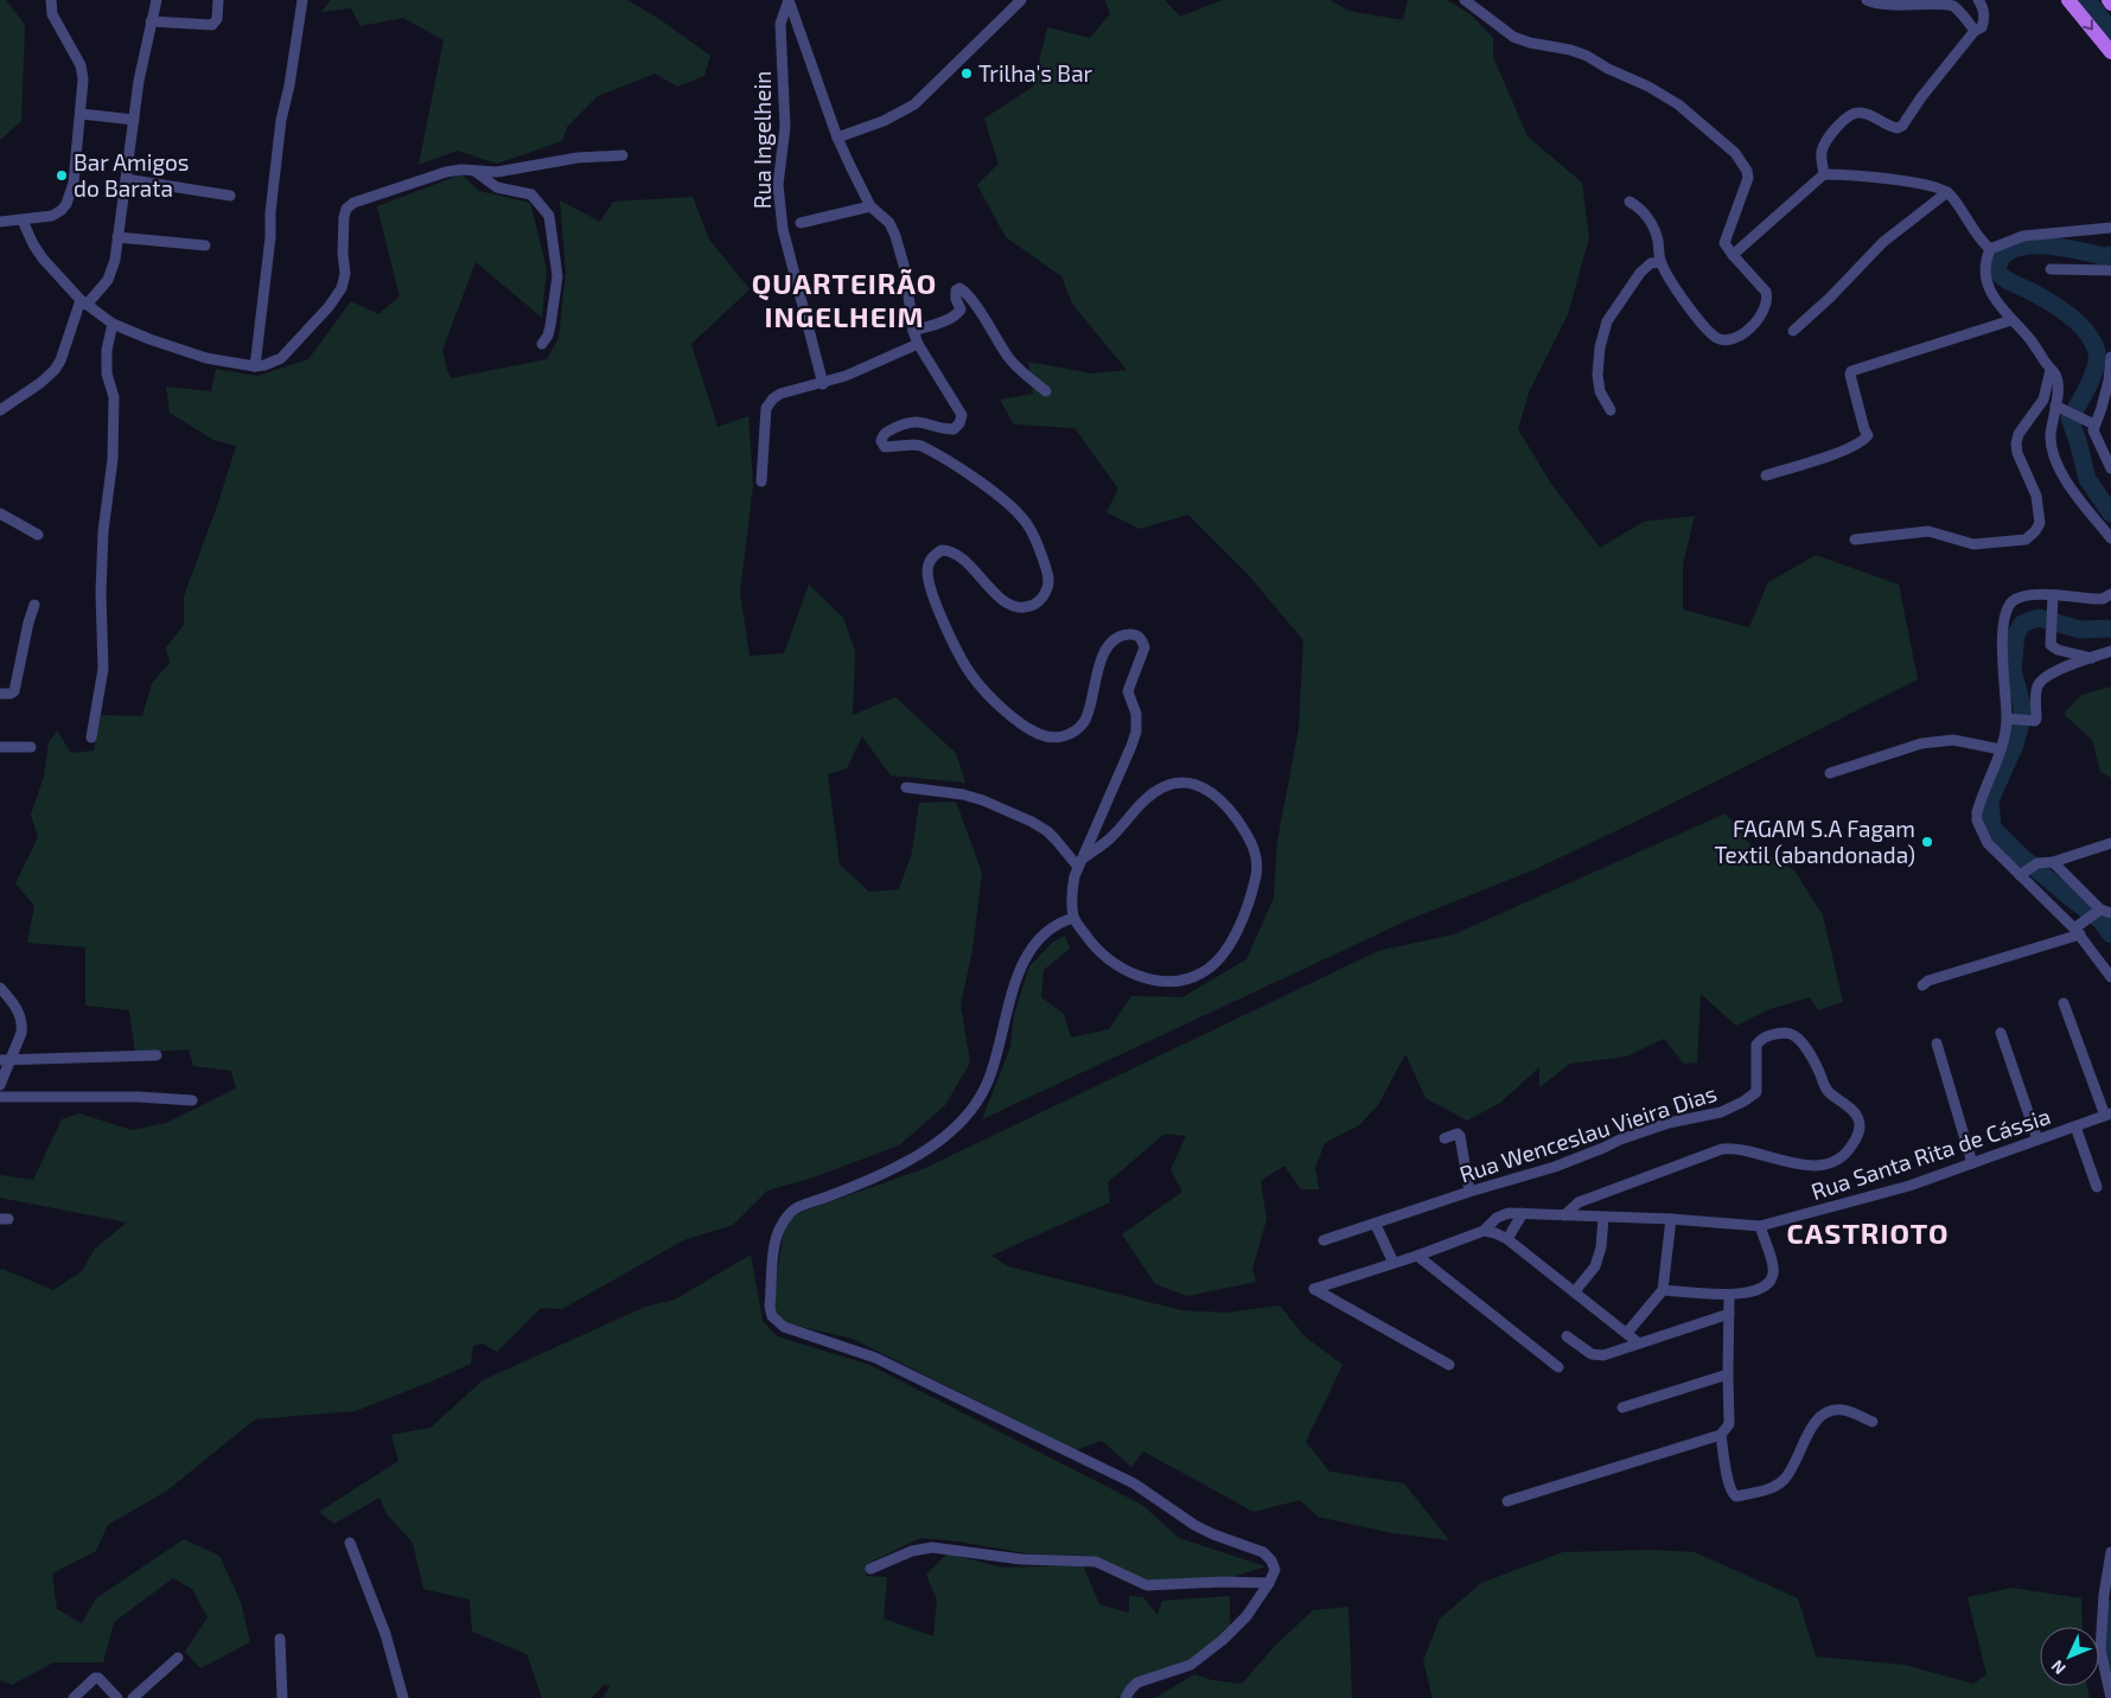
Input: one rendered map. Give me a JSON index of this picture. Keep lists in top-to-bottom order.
{
  "streets": {
    "street": ["Rua Ingelhein", "Rua Wenceslau Vieira Dias", "Rua Santa Rita de Cássia"]
  },
  "crossings": [
    ["Rua Wenceslau Vieira Dias", "Rua Santa Rita de Cássia"]
  ],
  "districts": ["QUARTEIRÃO INGELHEIM", "CASTRIOTO"],
  "places": ["Trilha's Bar", "Bar Amigos do Barata", "FAGAM S.A Fagam Textil (abandonada)"],
  "north": "bottom left"
}
